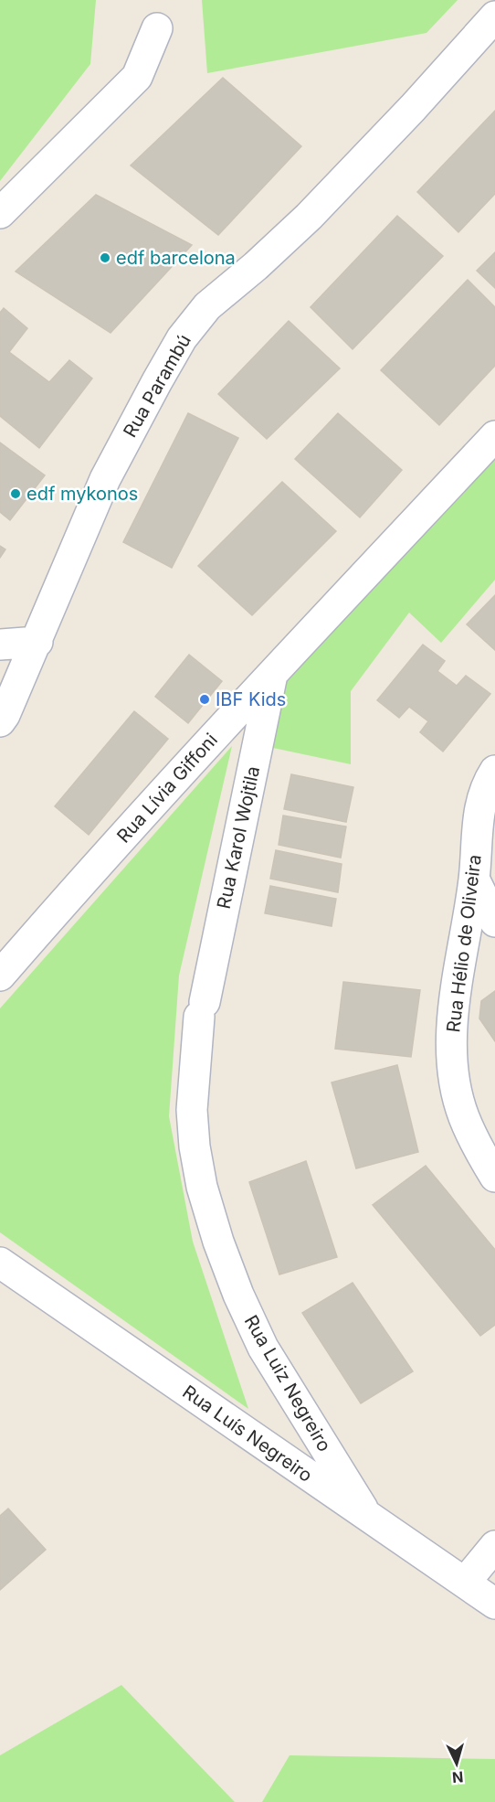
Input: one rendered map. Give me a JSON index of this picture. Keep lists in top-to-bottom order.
{
  "streets": {
    "street": [
      "Rua Parambú",
      "Rua Lívia Giffoni",
      "Rua Karol Wojtila",
      "Rua Hélio de Oliveira",
      "Rua Luiz Negreiro",
      "Rua Luís Negreiro"
    ]
  },
  "crossings": [
    ["Rua Lívia Giffoni", "Rua Karol Wojtila"],
    ["Rua Karol Wojtila", "Rua Luiz Negreiro"],
    ["Rua Luiz Negreiro", "Rua Luís Negreiro"]
  ],
  "places": ["edf barcelona", "edf mykonos", "IBF Kids"],
  "north": "bottom"
}
